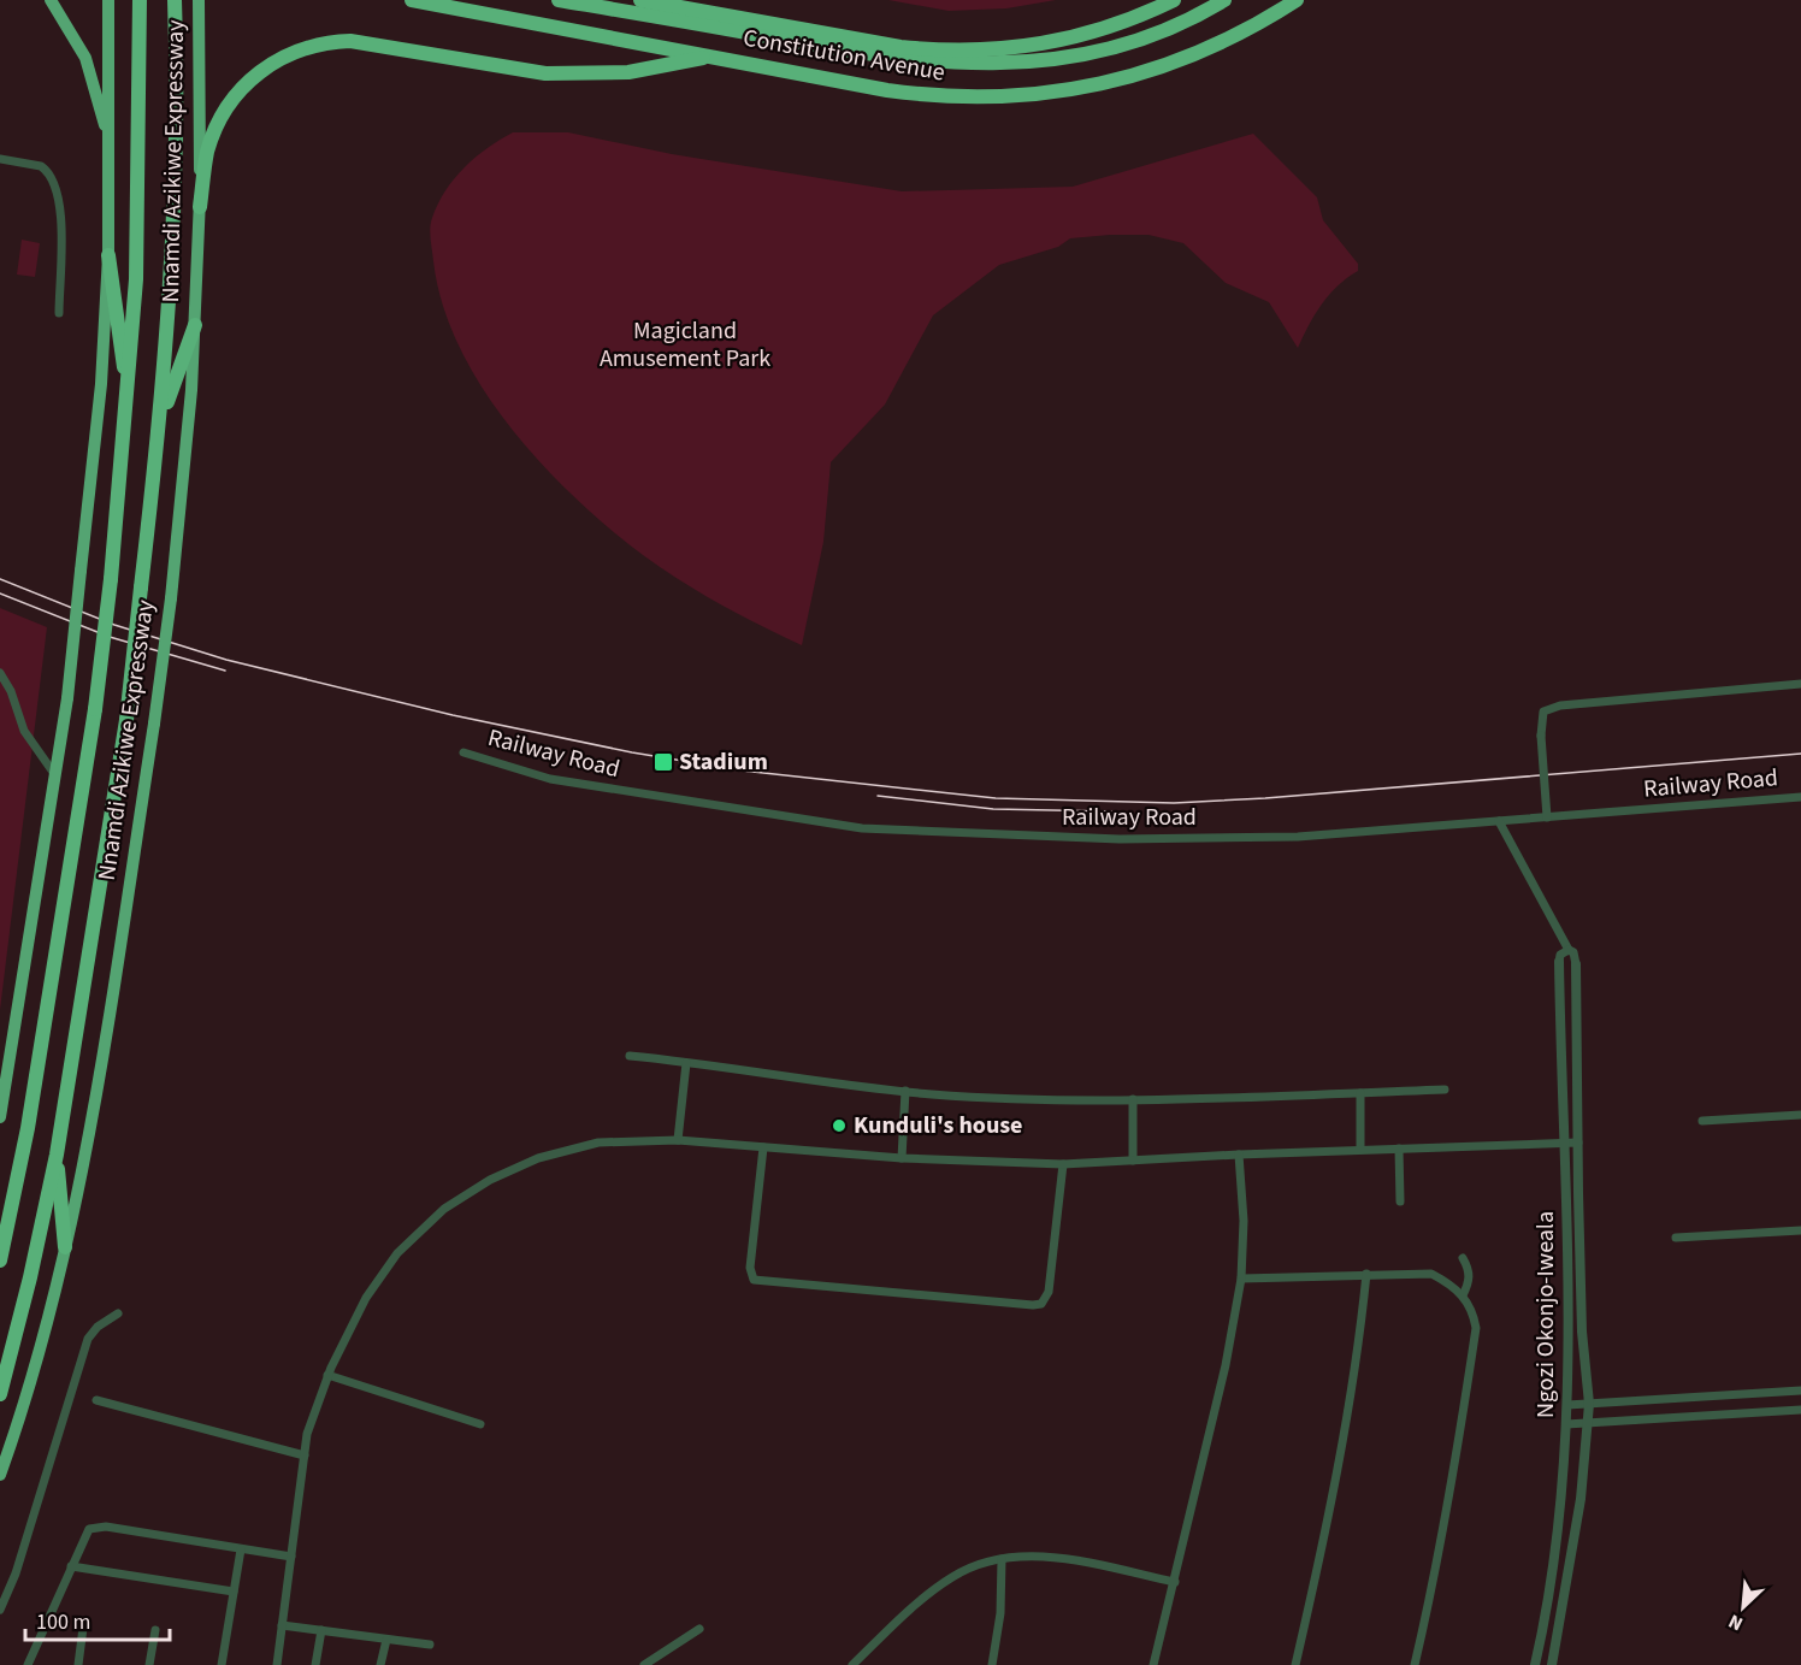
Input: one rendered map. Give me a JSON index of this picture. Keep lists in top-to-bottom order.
{
  "streets": {
    "highway": ["Constitution Avenue", "Nnamdi Azikiwe Expressway"],
    "street": ["Railway Road", "Ngozi Okonjo-Iweala"]
  },
  "parks": ["Magicland Amusement Park"],
  "places": {
    "transit": ["Stadium"],
    "other": ["Kunduli's house"]
  },
  "scale_bar": "100 m",
  "north": "bottom left"
}
